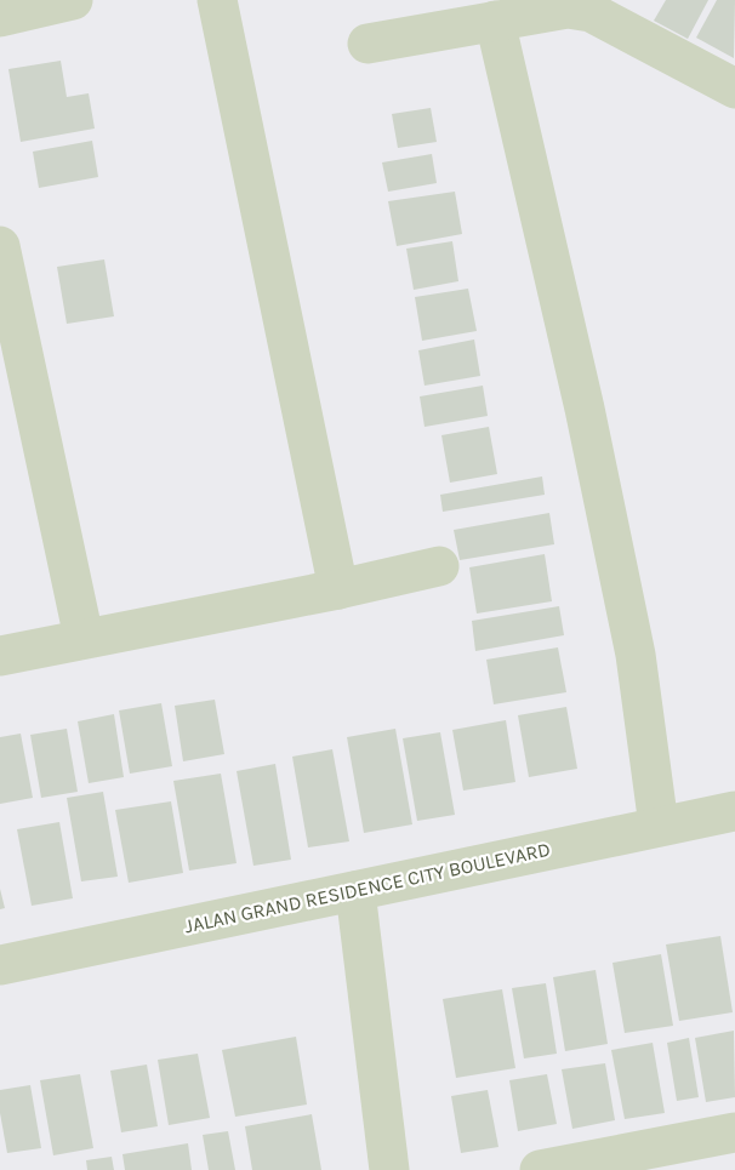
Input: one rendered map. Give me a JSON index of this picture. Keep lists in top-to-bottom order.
{
  "streets": {
    "street": ["JALAN GRAND RESIDENCE CITY BOULEVARD"]
  }
}
